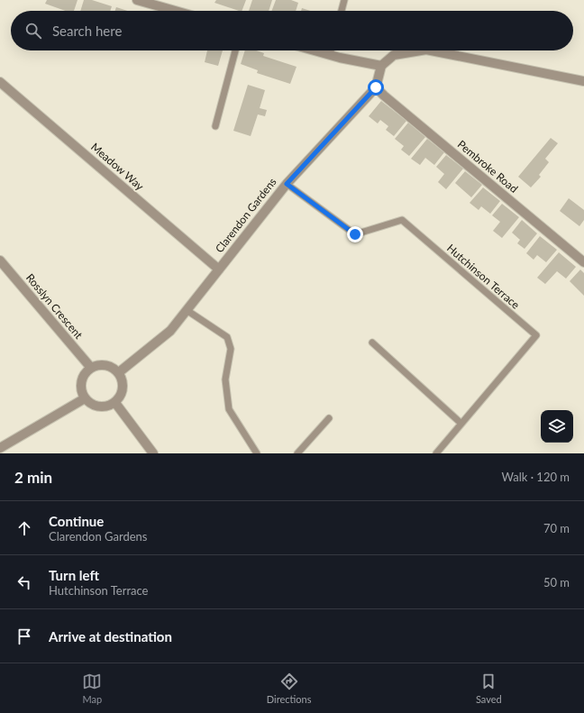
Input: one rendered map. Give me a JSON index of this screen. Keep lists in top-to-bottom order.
{
  "streets": {
    "street": [
      "Meadow Way",
      "Pembroke Road",
      "Clarendon Gardens",
      "Rosslyn Crescent"
    ],
    "lane": ["Hutchinson Terrace"]
  },
  "crossings": [
    ["Meadow Way", "Clarendon Gardens"],
    ["Pembroke Road", "Clarendon Gardens"],
    ["Clarendon Gardens", "Hutchinson Terrace"],
    ["Clarendon Gardens", "Rosslyn Crescent"]
  ],
  "page": {
    "search": "Search here",
    "heading": ["2 min", "Walk · 120 m"],
    "list": [
      ["Continue", "Clarendon Gardens", "70 m"],
      ["Turn left", "Hutchinson Terrace", "50 m"],
      "Arrive at destination"
    ],
    "nav": ["Map", "Directions", "Saved"]
  }
}
